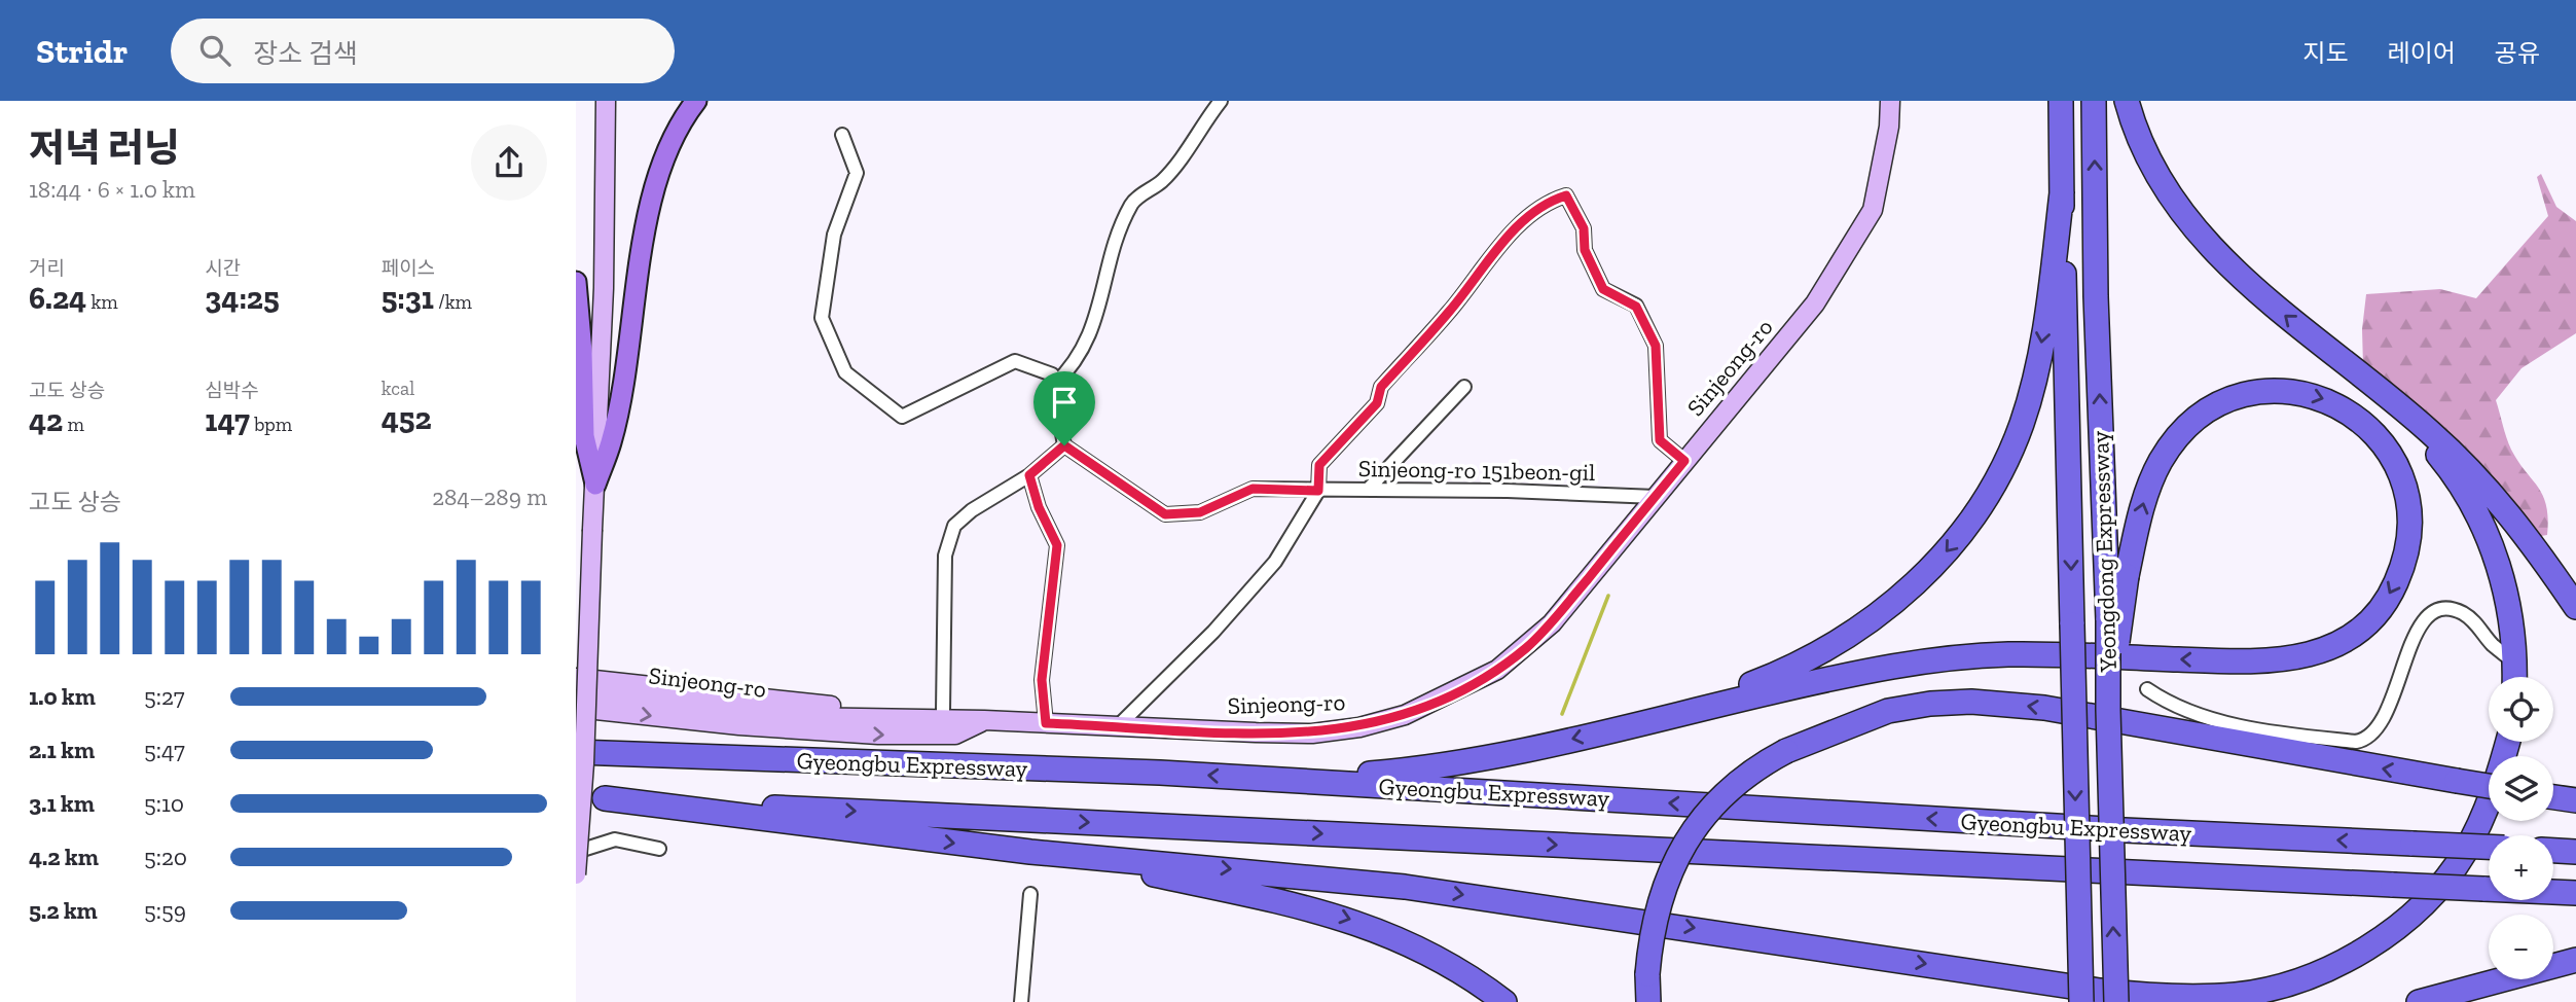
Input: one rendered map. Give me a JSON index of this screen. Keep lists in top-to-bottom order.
{
  "streets": {
    "highway": ["Yeongdong Expressway", "Gyeongbu Expressway"],
    "street": ["Sinjeong-ro", "Sinjeong-ro 151beon-gil"]
  },
  "crossings": [
    ["Sinjeong-ro", "Sinjeong-ro 151beon-gil"]
  ],
  "page": {
    "header": "Stridr",
    "search": "장소 검색",
    "nav": ["지도", "레이어", "공유"],
    "heading": ["저녁 러닝", "18:44 · 6 × 1.0 km"],
    "stats": [
      ["거리", "6.24 km"],
      ["시간", "34:25"],
      ["페이스", "5:31 /km"],
      ["고도 상승", "42 m"],
      ["심박수", "147 bpm"],
      ["kcal", "452"]
    ],
    "chart": ["고도 상승", "284–289 m"],
    "list": [
      {
        "name": "1.0 km",
        "note": "5:27"
      },
      {
        "name": "2.1 km",
        "note": "5:47"
      },
      {
        "name": "3.1 km",
        "note": "5:10"
      },
      {
        "name": "4.2 km",
        "note": "5:20"
      },
      {
        "name": "5.2 km",
        "note": "5:59"
      }
    ],
    "map_buttons": ["+", "−"]
  }
}
